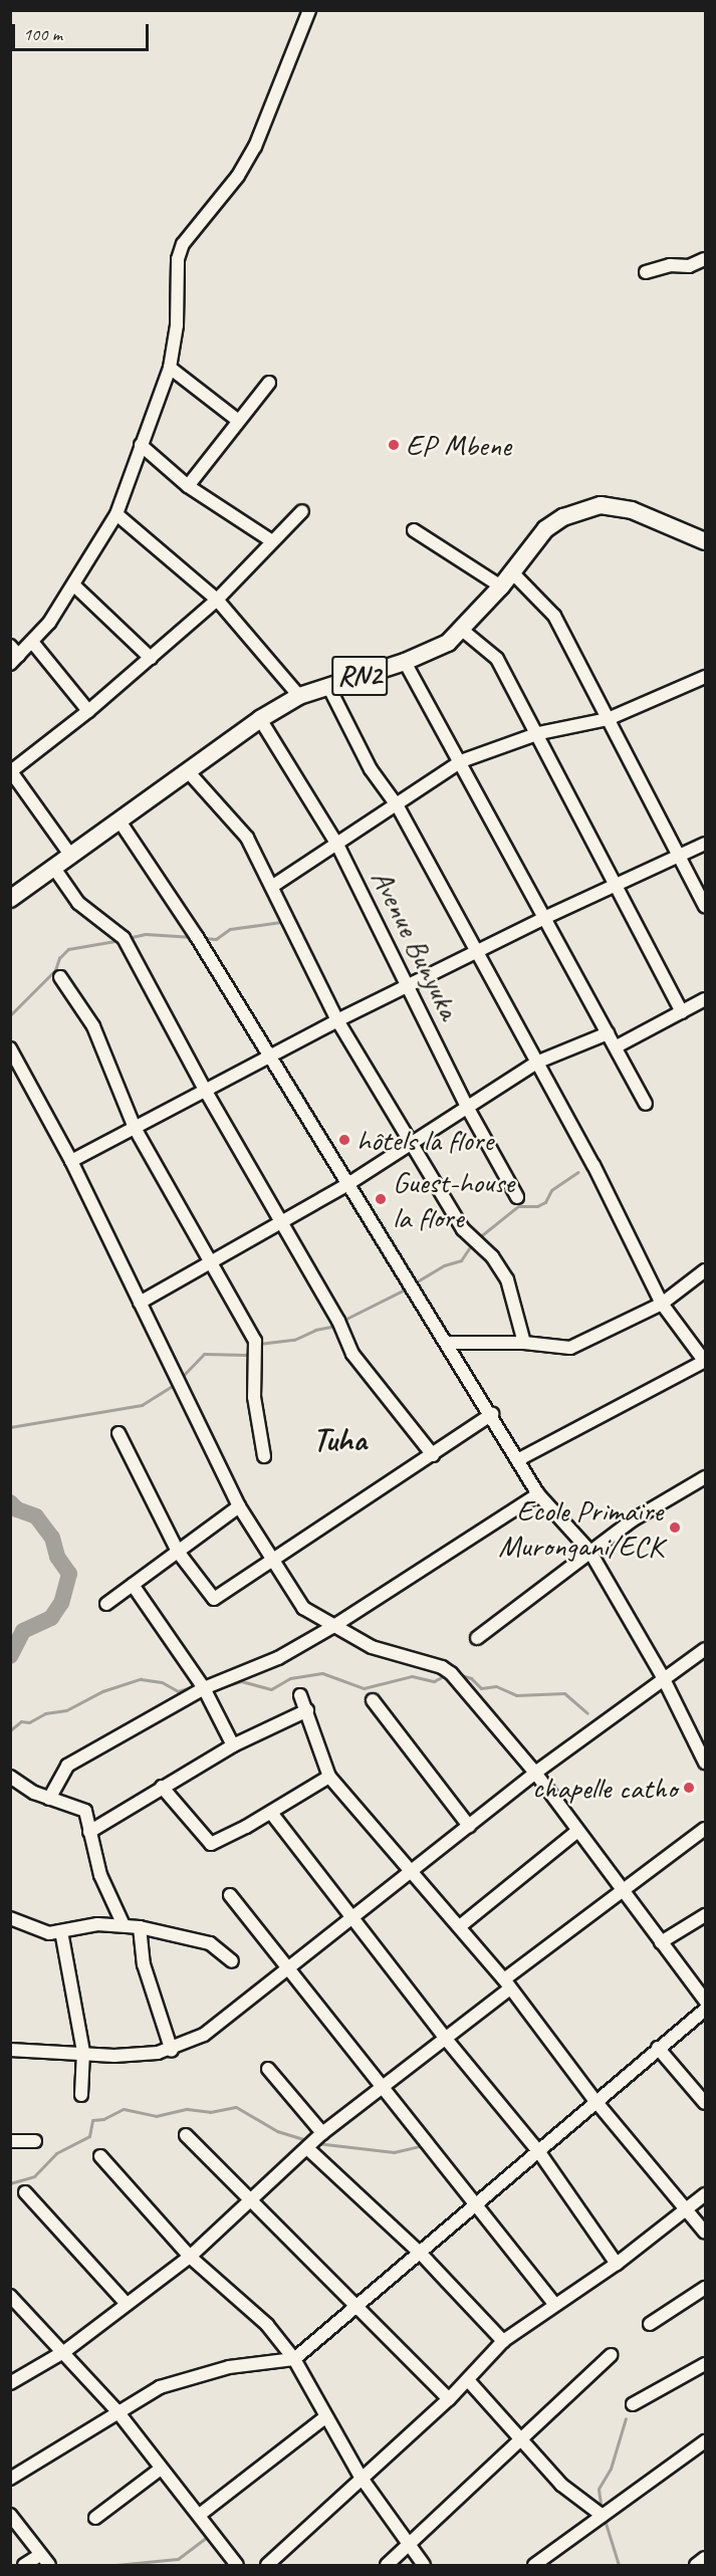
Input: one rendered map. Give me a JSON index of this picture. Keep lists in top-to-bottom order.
{
  "streets": {
    "highway": ["RN2"],
    "street": ["Avenue Bunyuka"]
  },
  "crossings": [
    ["RN2", "Avenue Bunyuka"]
  ],
  "districts": ["Tuha"],
  "places": [
    "EP Mbene",
    "hôtels la flore",
    "Guest-house la flore",
    "Ecole Primaire Murongani/ECK",
    "chapelle catho"
  ],
  "scale_bar": "100 m"
}
